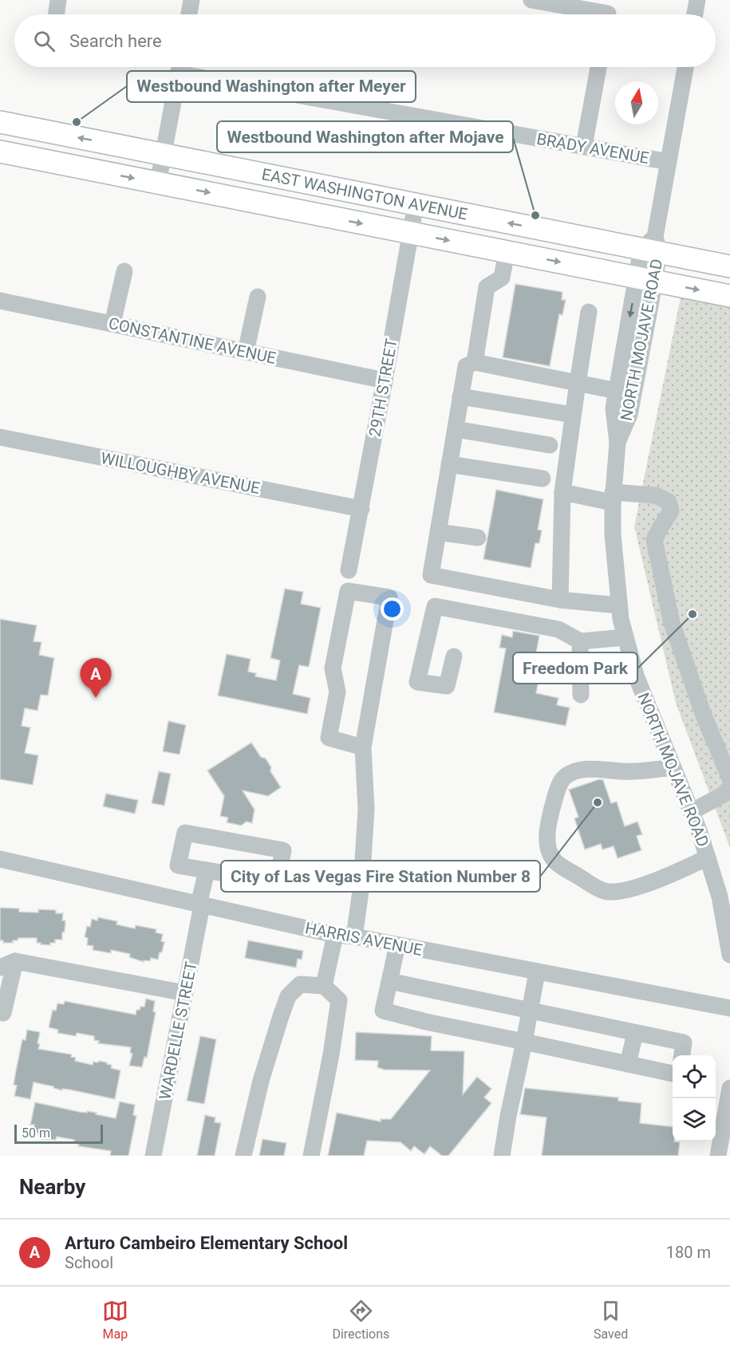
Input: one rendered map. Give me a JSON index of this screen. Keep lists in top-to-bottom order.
{
  "streets": {
    "main road": ["EAST WASHINGTON AVENUE"],
    "street": [
      "BRADY AVENUE",
      "NORTH MOJAVE ROAD",
      "CONSTANTINE AVENUE",
      "29TH STREET",
      "WILLOUGHBY AVENUE",
      "HARRIS AVENUE",
      "WARDELLE STREET"
    ]
  },
  "crossings": [
    ["BRADY AVENUE", "NORTH MOJAVE ROAD"],
    ["EAST WASHINGTON AVENUE", "NORTH MOJAVE ROAD"],
    ["EAST WASHINGTON AVENUE", "29TH STREET"],
    ["CONSTANTINE AVENUE", "29TH STREET"],
    ["29TH STREET", "WILLOUGHBY AVENUE"],
    ["HARRIS AVENUE", "WARDELLE STREET"]
  ],
  "places": [
    "Westbound Washington after Meyer",
    "Westbound Washington after Mojave",
    "Freedom Park",
    "City of Las Vegas Fire Station Number 8"
  ],
  "scale_bar": "50 m",
  "north": "top",
  "page": {
    "search": "Search here",
    "pins": "A",
    "scale": "50 m",
    "heading": "Nearby",
    "list": [
      {
        "mark": "A",
        "name": "Arturo Cambeiro Elementary School",
        "note": "School",
        "value": "180 m"
      }
    ],
    "nav": ["Map", "Directions", "Saved"]
  }
}
